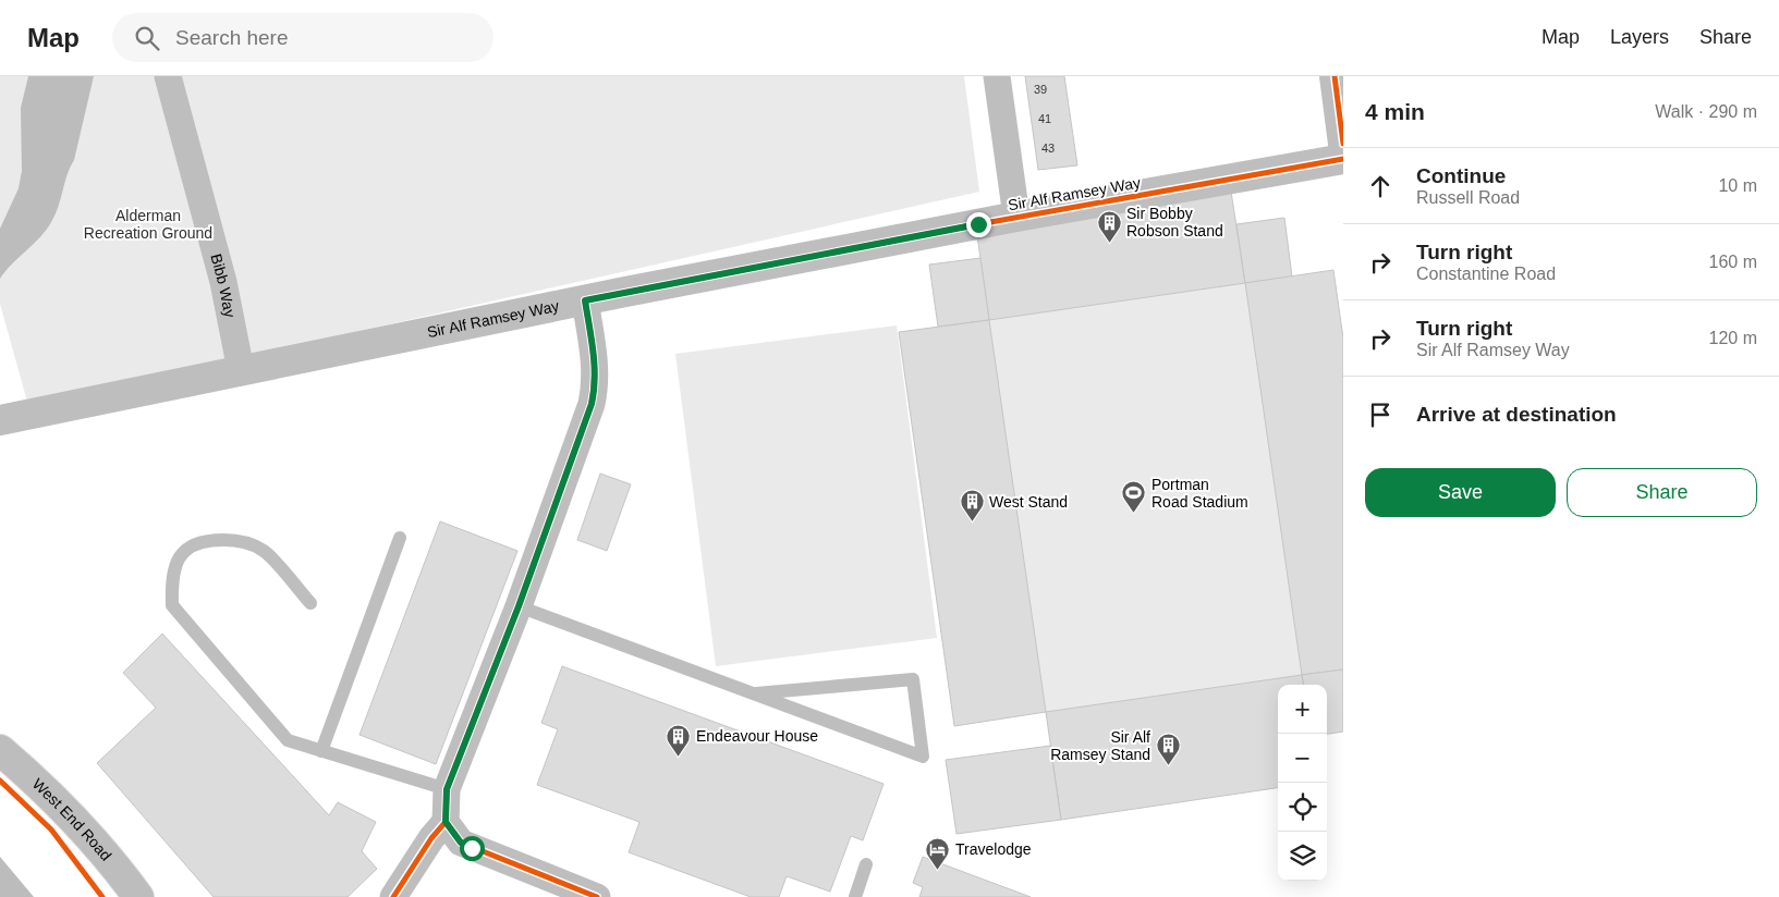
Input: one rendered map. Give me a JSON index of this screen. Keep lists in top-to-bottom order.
{
  "streets": {
    "main road": ["West End Road"],
    "street": ["Sir Alf Ramsey Way", "Bibb Way"]
  },
  "crossings": [
    ["Sir Alf Ramsey Way", "Bibb Way"]
  ],
  "parks": ["Alderman Recreation Ground"],
  "places": {
    "building": [
      "Sir Bobby Robson Stand",
      "West Stand",
      "Endeavour House",
      "Sir Alf Ramsey Stand"
    ],
    "sports": ["Portman Road Stadium"],
    "hotel": ["Travelodge"]
  },
  "house_numbers": ["39", "41", "43"],
  "page": {
    "header": "Map",
    "search": "Search here",
    "nav": ["Map", "Layers", "Share"],
    "heading": ["4 min", "Walk · 290 m"],
    "list": [
      ["Continue", "Russell Road", "10 m"],
      ["Turn right", "Constantine Road", "160 m"],
      ["Turn right", "Sir Alf Ramsey Way", "120 m"],
      "Arrive at destination"
    ],
    "buttons": ["Save", "Share"],
    "map_buttons": ["+", "−"]
  }
}
